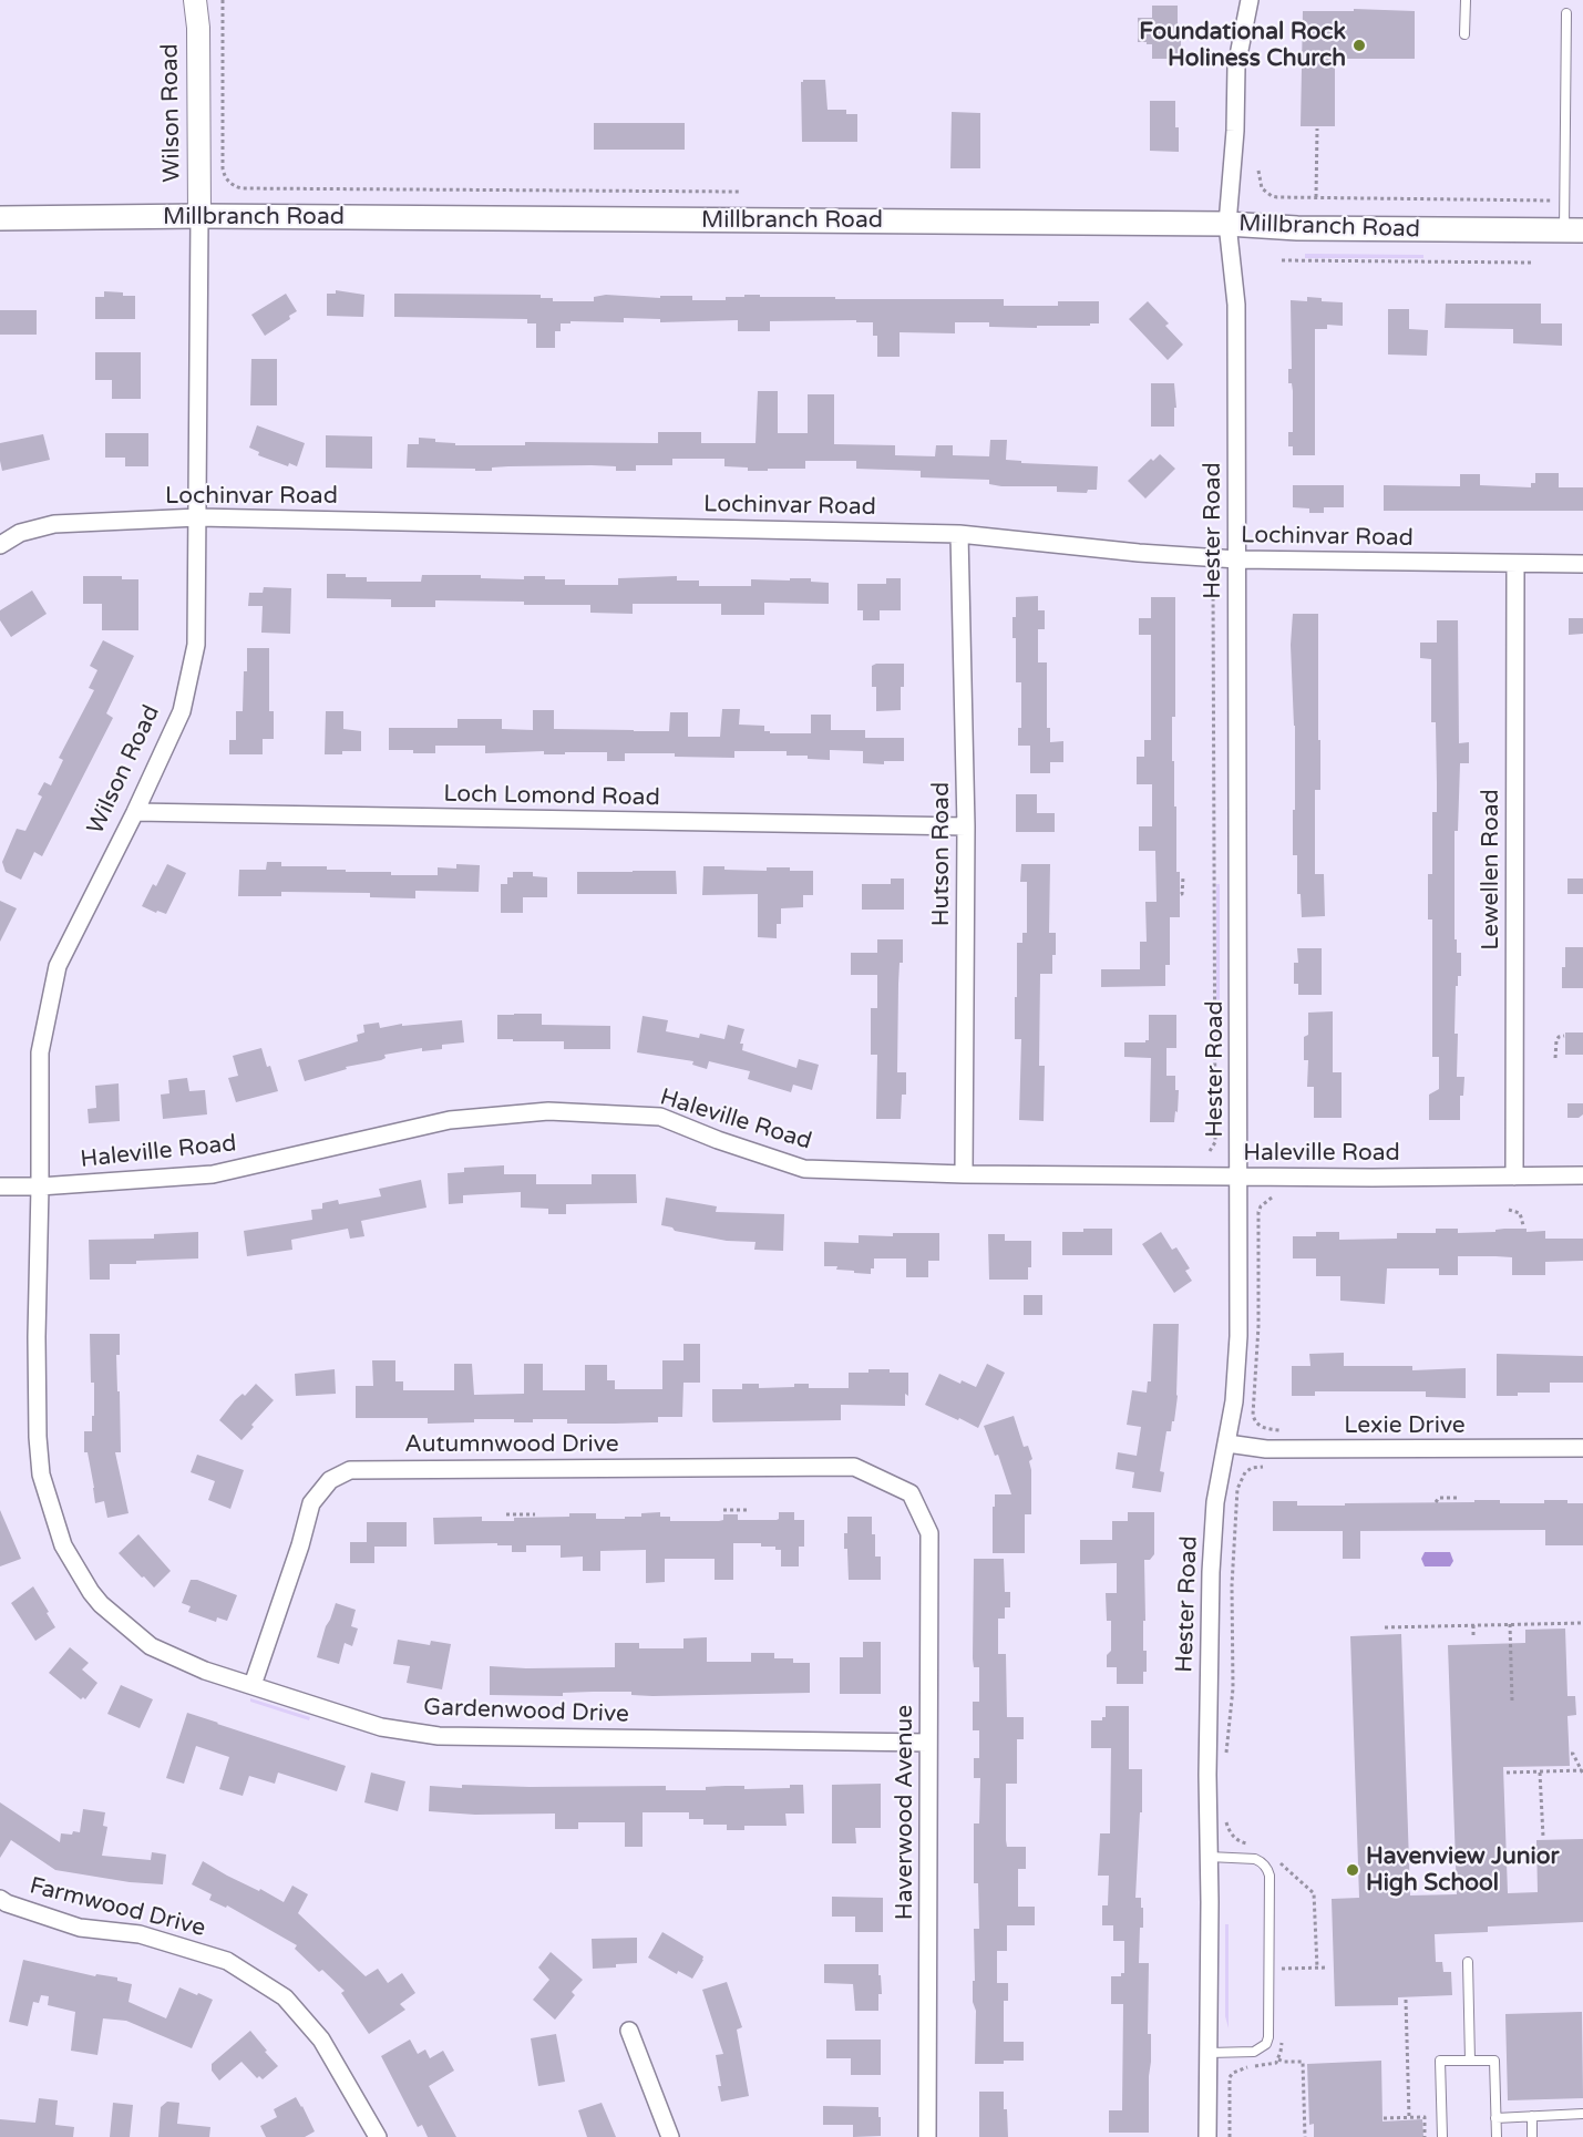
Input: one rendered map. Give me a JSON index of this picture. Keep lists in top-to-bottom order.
{
  "streets": {
    "main road": ["Millbranch Road"],
    "street": [
      "Wilson Road",
      "Lochinvar Road",
      "Hester Road",
      "Loch Lomond Road",
      "Hutson Road",
      "Lewellen Road",
      "Haleville Road",
      "Lexie Drive",
      "Autumnwood Drive",
      "Gardenwood Drive",
      "Haverwood Avenue",
      "Farmwood Drive"
    ]
  },
  "crossings": [
    ["Wilson Road", "Millbranch Road"],
    ["Wilson Road", "Lochinvar Road"],
    ["Wilson Road", "Loch Lomond Road"],
    ["Wilson Road", "Haleville Road"],
    ["Wilson Road", "Gardenwood Drive"],
    ["Millbranch Road", "Hester Road"],
    ["Lochinvar Road", "Hester Road"],
    ["Lochinvar Road", "Hutson Road"],
    ["Lochinvar Road", "Lewellen Road"],
    ["Hester Road", "Haleville Road"],
    ["Hester Road", "Lexie Drive"],
    ["Loch Lomond Road", "Hutson Road"],
    ["Hutson Road", "Haleville Road"],
    ["Lewellen Road", "Haleville Road"],
    ["Autumnwood Drive", "Gardenwood Drive"],
    ["Autumnwood Drive", "Haverwood Avenue"],
    ["Gardenwood Drive", "Haverwood Avenue"]
  ],
  "places": ["Foundational Rock Holiness Church", "Havenview Junior High School"]
}
